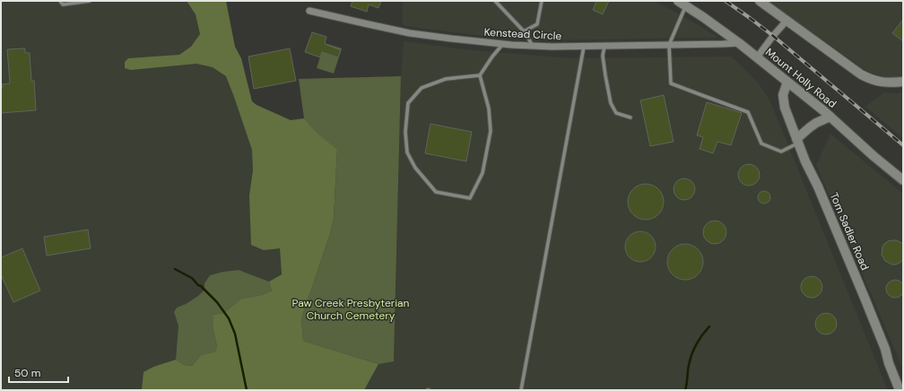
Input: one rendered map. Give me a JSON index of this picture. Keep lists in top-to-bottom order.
{
  "streets": {
    "street": ["Kenstead Circle", "Mount Holly Road", "Tom Sadler Road"]
  },
  "crossings": [
    ["Kenstead Circle", "Mount Holly Road"],
    ["Mount Holly Road", "Tom Sadler Road"]
  ],
  "parks": ["Paw Creek Presbyterian Church Cemetery"],
  "scale_bar": "50 m"
}
